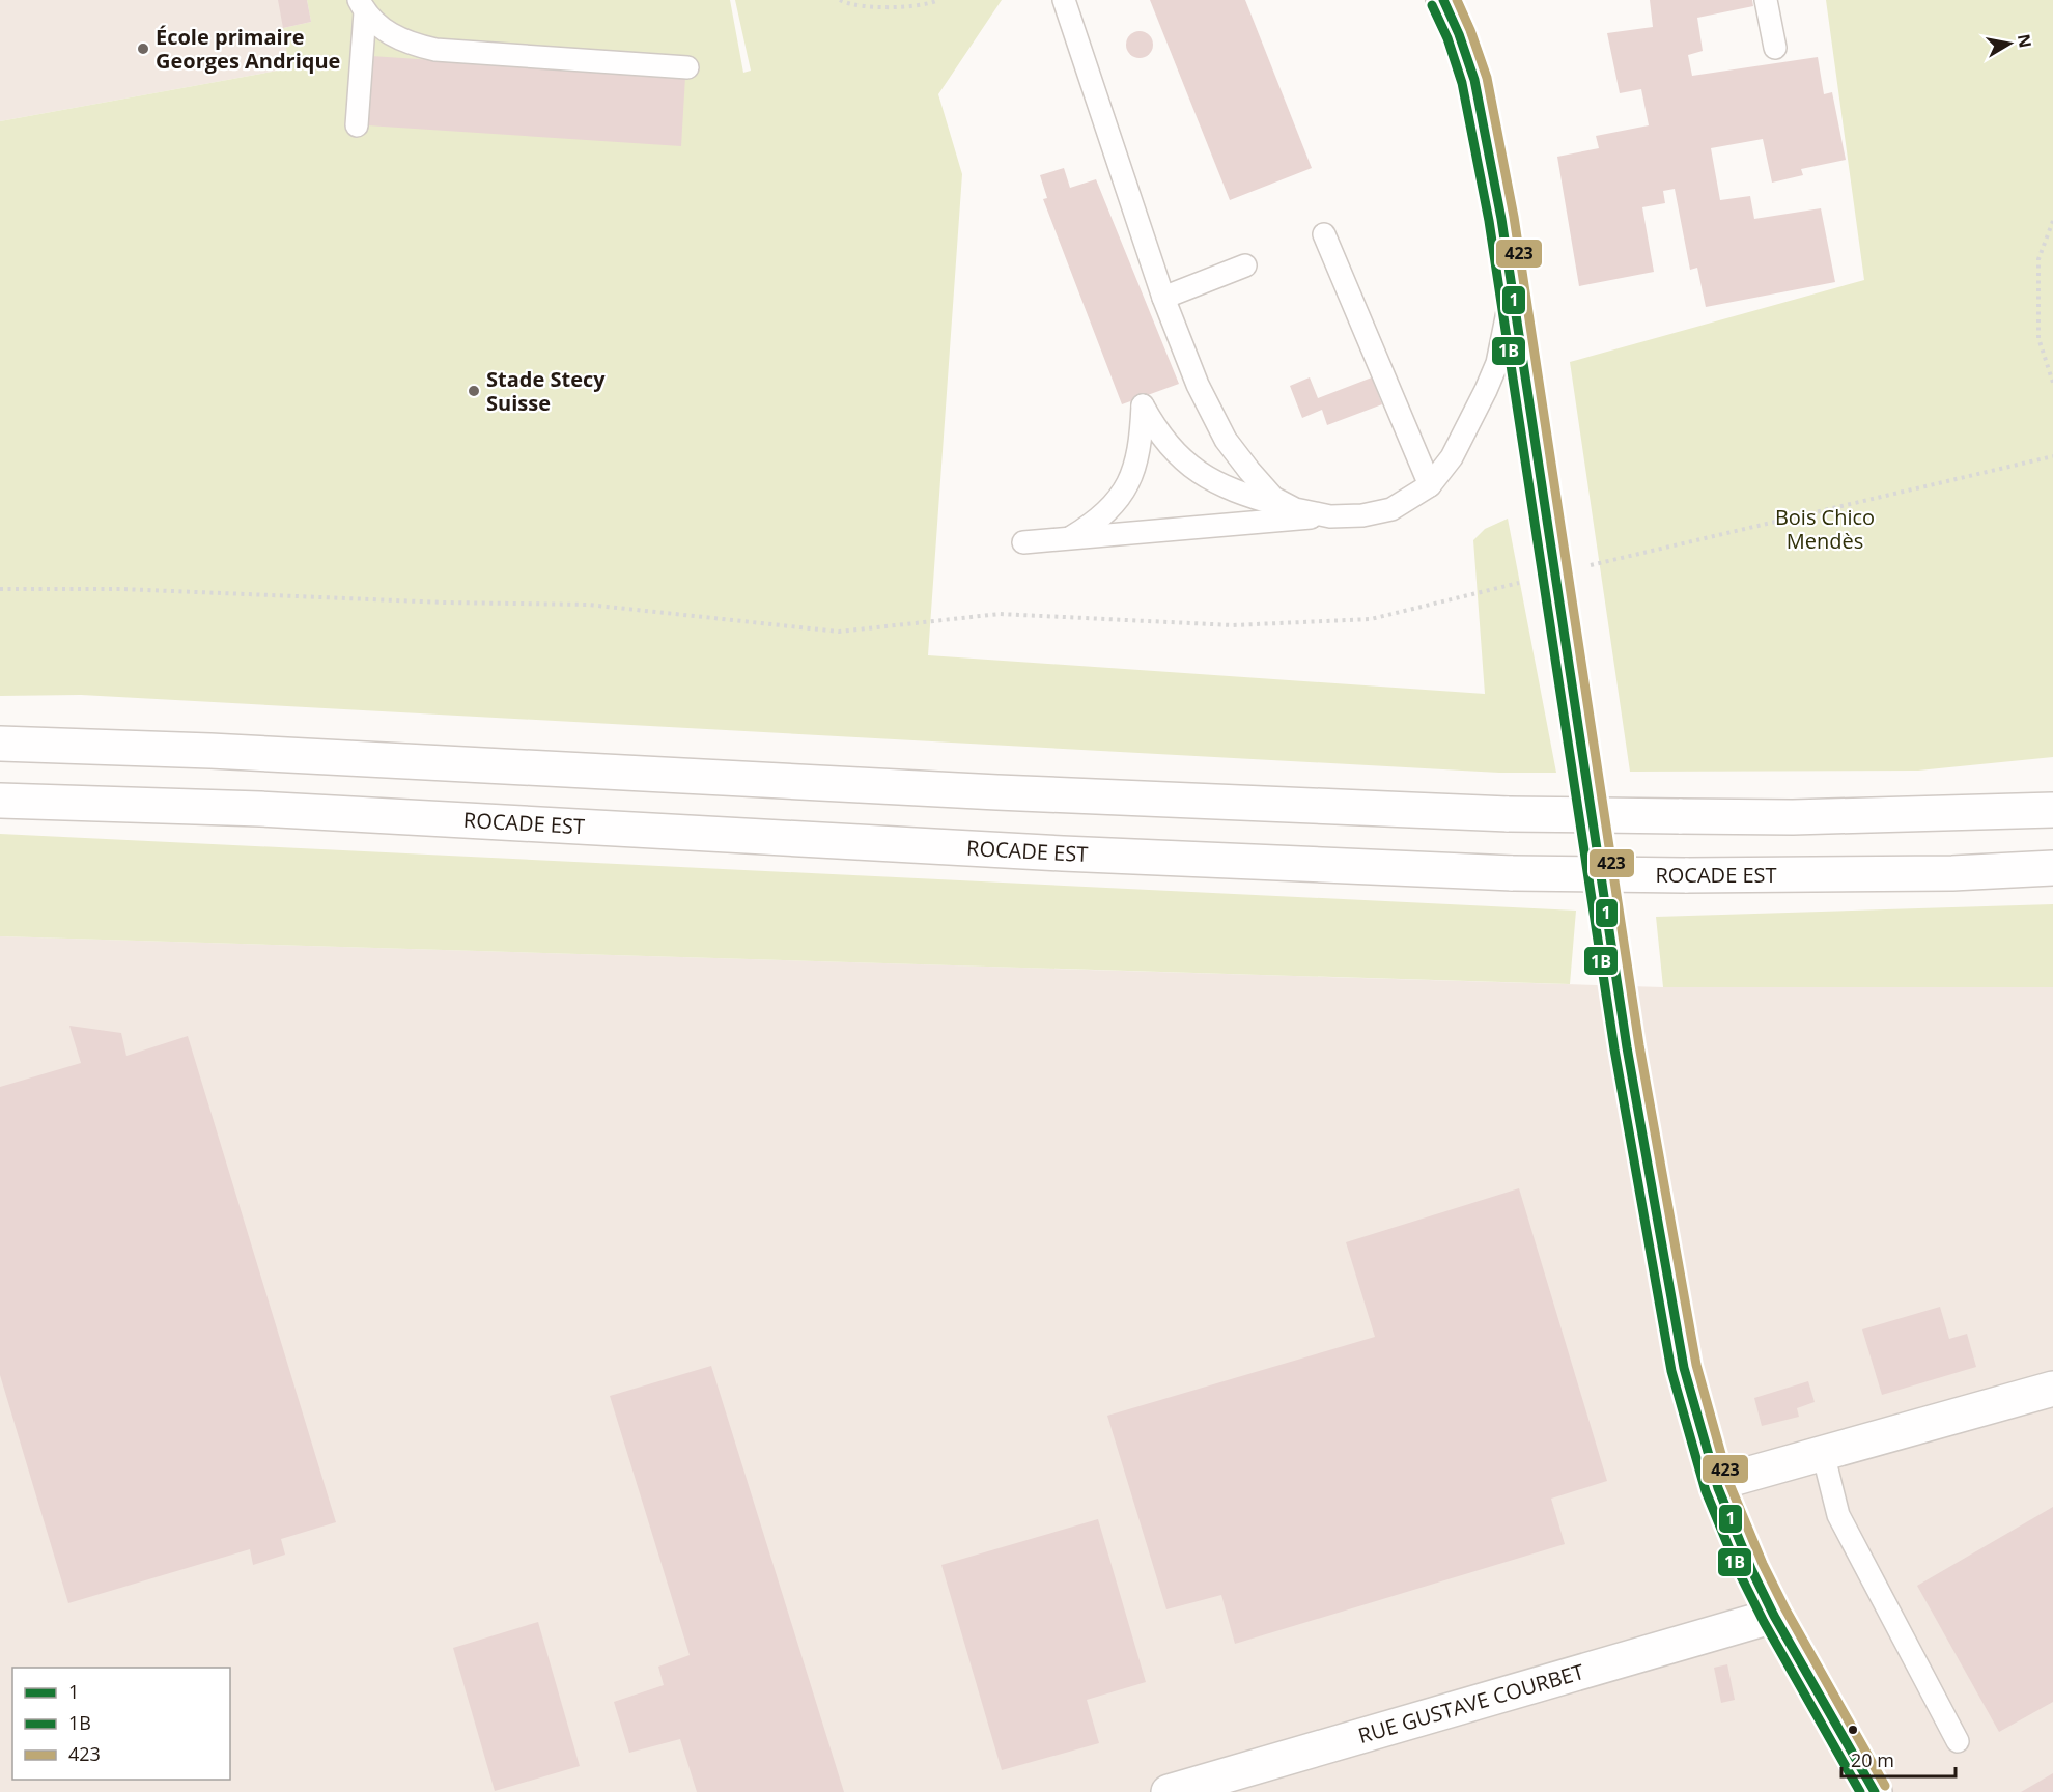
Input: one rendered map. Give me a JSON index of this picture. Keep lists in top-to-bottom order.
{
  "streets": {
    "main road": ["ROCADE EST", "RUE GUSTAVE COURBET"]
  },
  "parks": ["Bois Chico Mendès"],
  "places": ["École primaire Georges Andrique", "Stade Stecy Suisse"],
  "lines": ["transit line 1", "transit line 423", "transit line 1B"],
  "legend": ["1", "1B", "423"],
  "scale_bar": "20 m",
  "north": "right"
}
